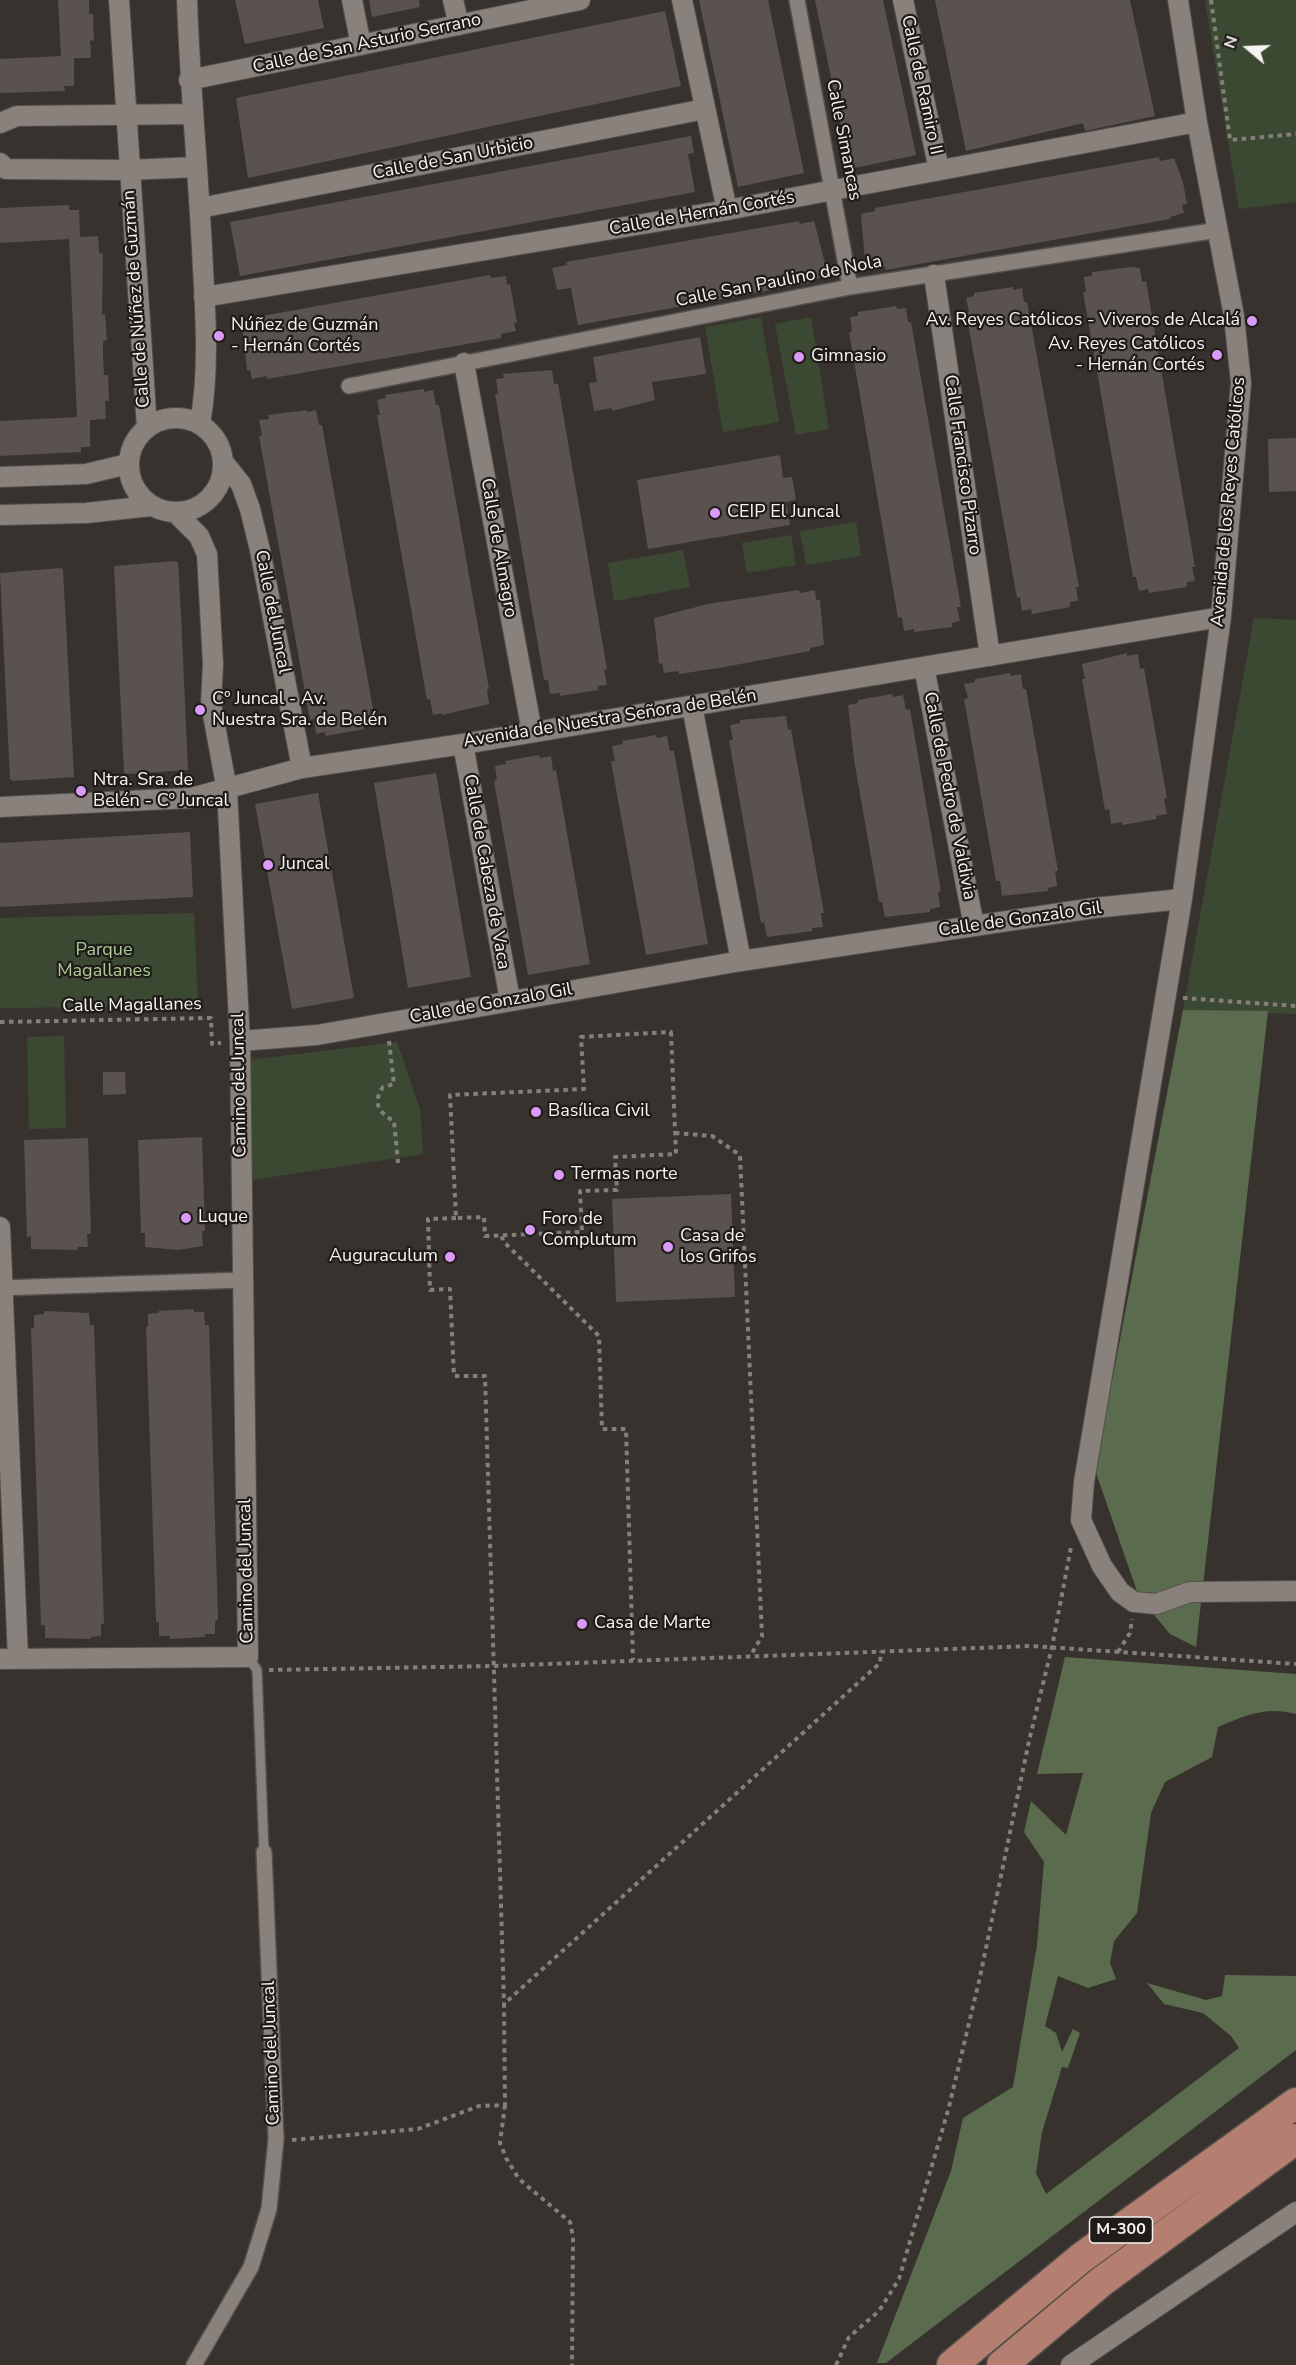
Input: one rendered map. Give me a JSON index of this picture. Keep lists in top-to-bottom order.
{
  "streets": {
    "main road": ["M-300"],
    "street": [
      "Calle de San Asturio Serrano",
      "Calle de Ramiro II",
      "Calle Simancas",
      "Calle de San Urbicio",
      "Calle de Hernán Cortés",
      "Calle San Paulino de Nola",
      "Calle de Núñez de Guzmán",
      "Calle Francisco Pizarro",
      "Avenida de los Reyes Católicos",
      "Calle de Almagro",
      "Calle del Juncal",
      "Avenida de Nuestra Señora de Belén",
      "Calle de Pedro de Valdivia",
      "Calle de Cabeza de Vaca",
      "Calle de Gonzalo Gil",
      "Camino del Juncal"
    ],
    "path": ["Calle Magallanes"]
  },
  "crossings": [
    ["Calle de Ramiro II", "Calle de Hernán Cortés"],
    ["Calle Simancas", "Calle de Hernán Cortés"],
    ["Calle Simancas", "Calle San Paulino de Nola"],
    ["Calle de Hernán Cortés", "Avenida de los Reyes Católicos"],
    ["Calle San Paulino de Nola", "Calle Francisco Pizarro"],
    ["Calle San Paulino de Nola", "Avenida de los Reyes Católicos"],
    ["Calle San Paulino de Nola", "Calle de Almagro"],
    ["Calle de Núñez de Guzmán", "Calle del Juncal"],
    ["Calle Francisco Pizarro", "Avenida de Nuestra Señora de Belén"],
    ["Avenida de los Reyes Católicos", "Avenida de Nuestra Señora de Belén"],
    ["Avenida de los Reyes Católicos", "Calle de Gonzalo Gil"],
    ["Calle de Almagro", "Avenida de Nuestra Señora de Belén"],
    ["Calle del Juncal", "Avenida de Nuestra Señora de Belén"],
    ["Avenida de Nuestra Señora de Belén", "Calle de Pedro de Valdivia"],
    ["Avenida de Nuestra Señora de Belén", "Calle de Cabeza de Vaca"],
    ["Avenida de Nuestra Señora de Belén", "Camino del Juncal"],
    ["Calle de Pedro de Valdivia", "Calle de Gonzalo Gil"],
    ["Calle de Cabeza de Vaca", "Calle de Gonzalo Gil"],
    ["Calle de Gonzalo Gil", "Calle Magallanes"],
    ["Calle de Gonzalo Gil", "Camino del Juncal"],
    ["Calle Magallanes", "Camino del Juncal"]
  ],
  "parks": ["Parque Magallanes"],
  "places": [
    "Av. Reyes Católicos - Viveros de Alcalá",
    "Núñez de Guzmán - Hernán Cortés",
    "Av. Reyes Católicos - Hernán Cortés",
    "Gimnasio",
    "CEIP El Juncal",
    "Cº Juncal - Av. Nuestra Sra. de Belén",
    "Ntra. Sra. de Belén - Cº Juncal",
    "Juncal",
    "Basílica Civil",
    "Termas norte",
    "Luque",
    "Foro de Complutum",
    "Casa de los Grifos",
    "Auguraculum",
    "Casa de Marte"
  ],
  "north": "left"
}
